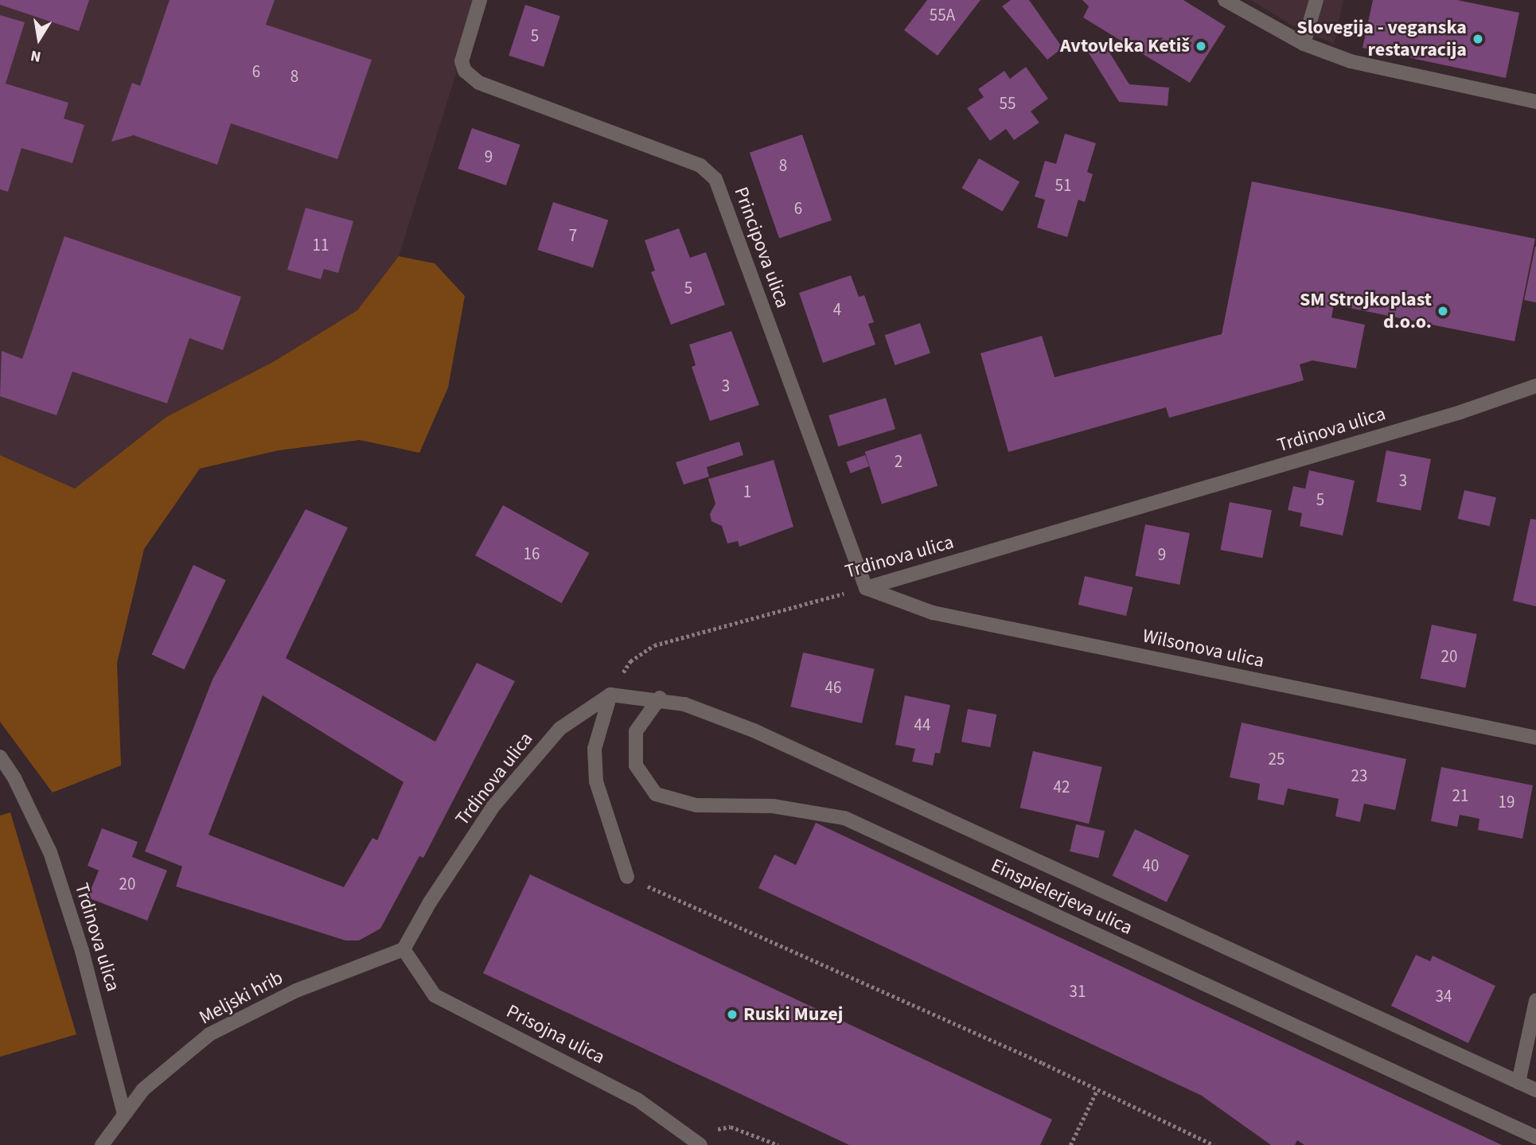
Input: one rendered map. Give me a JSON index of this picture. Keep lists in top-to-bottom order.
{
  "streets": {
    "street": [
      "Principova ulica",
      "Trdinova ulica",
      "Wilsonova ulica",
      "Einspielerjeva ulica",
      "Meljski hrib",
      "Prisojna ulica"
    ]
  },
  "crossings": [
    ["Principova ulica", "Trdinova ulica"],
    ["Principova ulica", "Wilsonova ulica"],
    ["Trdinova ulica", "Wilsonova ulica"],
    ["Trdinova ulica", "Einspielerjeva ulica"],
    ["Trdinova ulica", "Meljski hrib"],
    ["Trdinova ulica", "Prisojna ulica"],
    ["Meljski hrib", "Prisojna ulica"]
  ],
  "places": [
    "Slovegija - veganska restavracija",
    "Avtovleka Ketiš",
    "SM Strojkoplast d.o.o.",
    "Ruski Muzej"
  ],
  "house_numbers": [
    "55A",
    "5",
    "6",
    "8",
    "55",
    "9",
    "8",
    "51",
    "6",
    "7",
    "11",
    "5",
    "4",
    "3",
    "2",
    "3",
    "1",
    "5",
    "16",
    "9",
    "20",
    "46",
    "44",
    "25",
    "23",
    "42",
    "21",
    "19",
    "40",
    "20",
    "31",
    "34"
  ],
  "north": "bottom"
}
